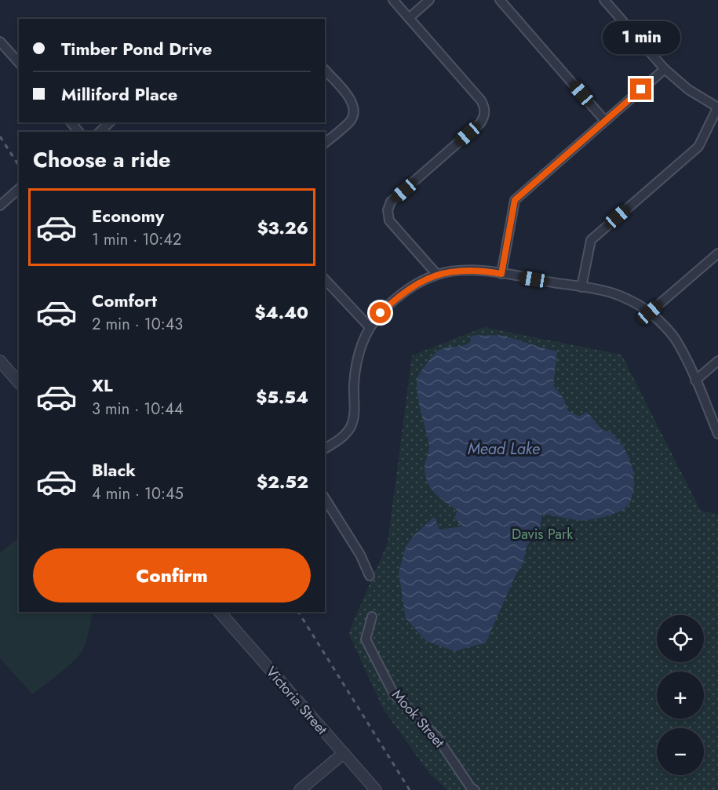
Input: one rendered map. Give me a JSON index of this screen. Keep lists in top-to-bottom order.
{
  "streets": {
    "street": ["Victoria Street", "Mook Street"]
  },
  "water": ["Mead Lake"],
  "parks": ["Davis Park"],
  "page": {
    "banner": ["Timber Pond Drive", "Milliford Place"],
    "bubble": "1 min",
    "heading": "Choose a ride",
    "list": [
      {
        "name": "Economy",
        "note": "1 min · 10:42",
        "value": "$3.26"
      },
      {
        "name": "Comfort",
        "note": "2 min · 10:43",
        "value": "$4.40"
      },
      {
        "name": "XL",
        "note": "3 min · 10:44",
        "value": "$5.54"
      },
      {
        "name": "Black",
        "note": "4 min · 10:45",
        "value": "$2.52"
      }
    ],
    "buttons": "Confirm",
    "map_buttons": ["+", "−"]
  }
}
